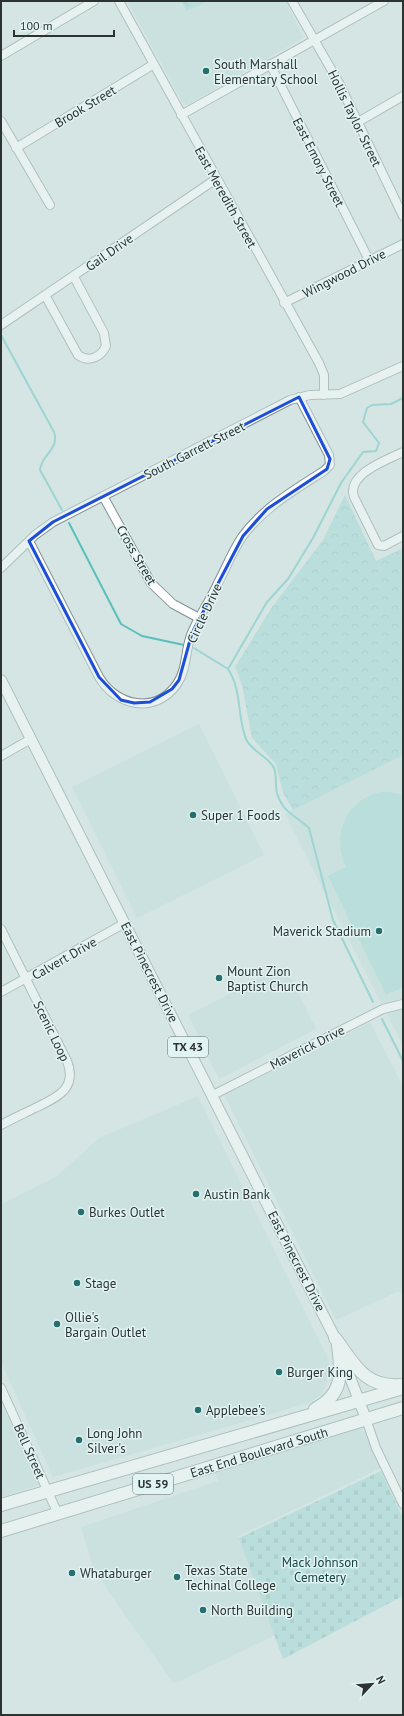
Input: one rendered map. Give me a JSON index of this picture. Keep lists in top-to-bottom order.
{
  "streets": {
    "highway": ["East End Boulevard South", "US 59"],
    "main road": ["East Pinecrest Drive", "TX 43"],
    "street": [
      "Brook Street",
      "Hollis Taylor Street",
      "East Emory Street",
      "East Meredith Street",
      "Gail Drive",
      "Wingwood Drive",
      "South Garrett Street",
      "Cross Street",
      "Circle Drive",
      "Calvert Drive",
      "Scenic Loop",
      "Maverick Drive",
      "Bell Street"
    ]
  },
  "crossings": [
    ["Brook Street", "East Meredith Street"],
    ["East Emory Street", "Wingwood Drive"],
    ["East Meredith Street", "Gail Drive"],
    ["East Meredith Street", "Wingwood Drive"],
    ["East Meredith Street", "South Garrett Street"],
    ["South Garrett Street", "Cross Street"],
    ["South Garrett Street", "Circle Drive"],
    ["Cross Street", "Circle Drive"],
    ["Calvert Drive", "East Pinecrest Drive"],
    ["Calvert Drive", "Scenic Loop"],
    ["East Pinecrest Drive", "Maverick Drive"],
    ["East Pinecrest Drive", "East End Boulevard South"],
    ["Bell Street", "East End Boulevard South"]
  ],
  "parks": ["Mack Johnson Cemetery"],
  "places": [
    "South Marshall Elementary School",
    "Super 1 Foods",
    "Maverick Stadium",
    "Mount Zion Baptist Church",
    "Austin Bank",
    "Burkes Outlet",
    "Stage",
    "Ollie's Bargain Outlet",
    "Burger King",
    "Applebee's",
    "Long John Silver's",
    "Whataburger",
    "Texas State Techinal College",
    "North Building"
  ],
  "scale_bar": "100 m",
  "north": "top right"
}
